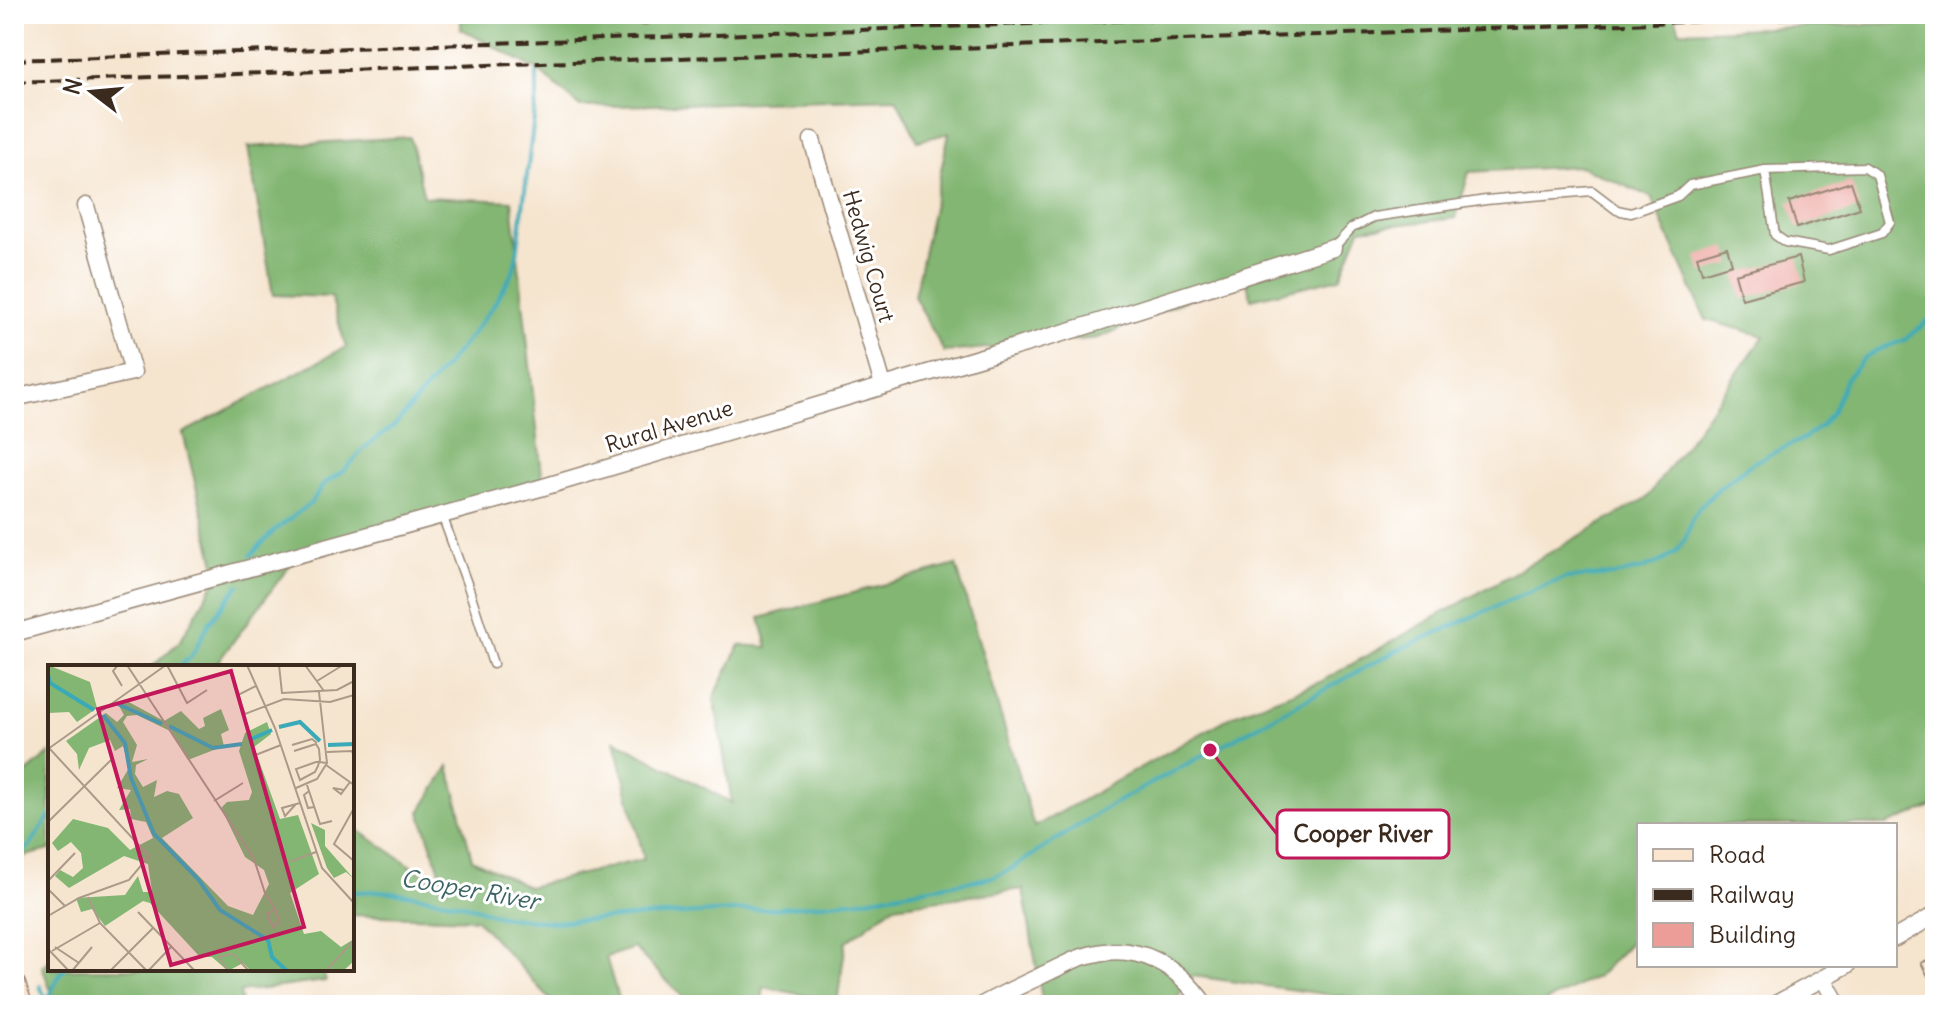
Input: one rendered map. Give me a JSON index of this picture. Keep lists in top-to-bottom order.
{
  "streets": {
    "street": ["Hedwig Court", "Rural Avenue"]
  },
  "crossings": [
    ["Hedwig Court", "Rural Avenue"]
  ],
  "water": ["Cooper River"],
  "places": ["Cooper River"],
  "legend": ["Road", "Railway", "Building"],
  "north": "left"
}
